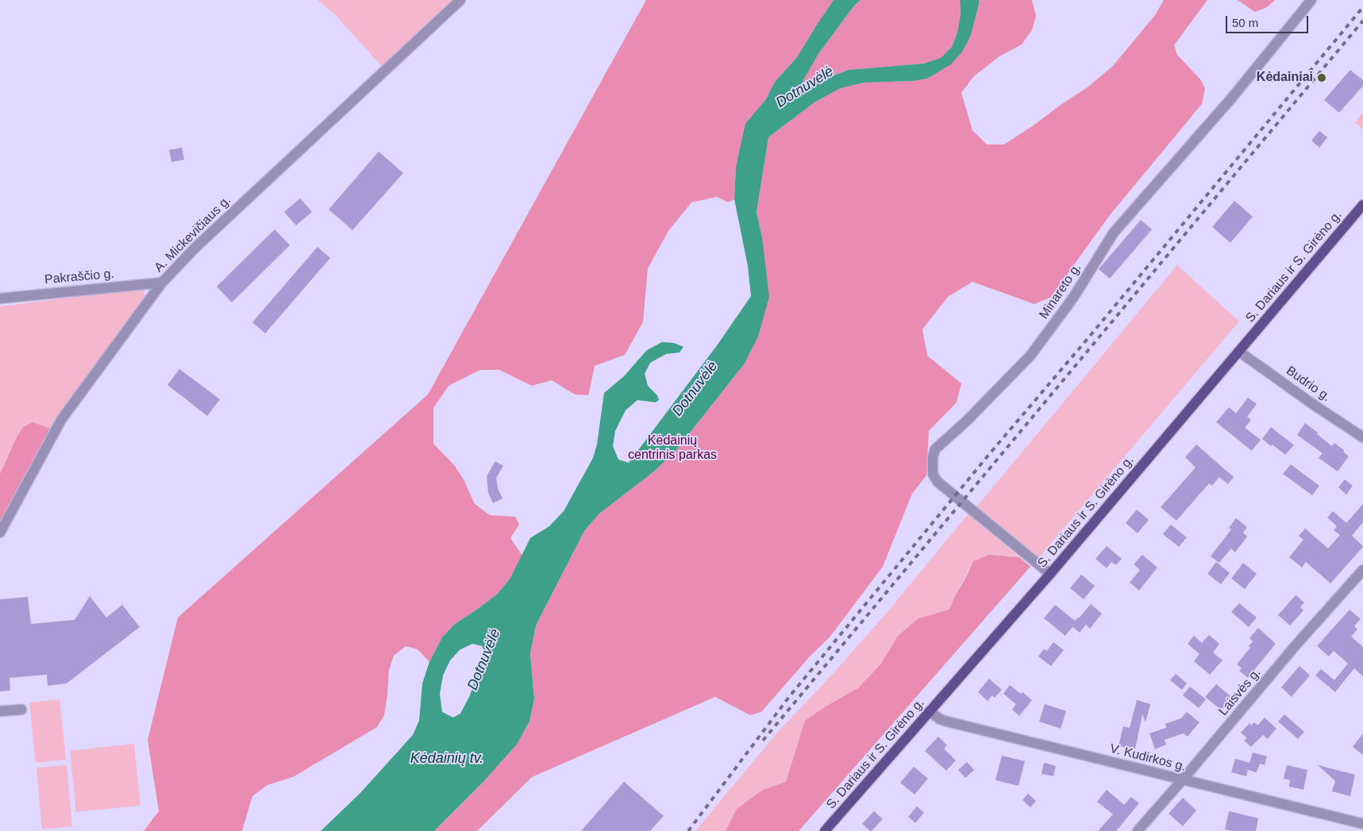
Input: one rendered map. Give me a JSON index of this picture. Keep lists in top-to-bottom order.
{
  "streets": {
    "main road": ["S. Dariaus ir S. Girėno g."],
    "street": [
      "A. Mickevičiaus g.",
      "Pakraščio g.",
      "Minareto g.",
      "Budrio g.",
      "Laisvės g.",
      "V. Kudirkos g."
    ]
  },
  "crossings": [
    ["A. Mickevičiaus g.", "Pakraščio g."],
    ["S. Dariaus ir S. Girėno g.", "Minareto g."],
    ["S. Dariaus ir S. Girėno g.", "Budrio g."],
    ["S. Dariaus ir S. Girėno g.", "V. Kudirkos g."],
    ["Laisvės g.", "V. Kudirkos g."]
  ],
  "water": ["Dotnuvėlė", "Kėdainių tv."],
  "parks": ["Kėdainių centrinis parkas"],
  "places": ["Kėdainiai"],
  "scale_bar": "50 m"
}
